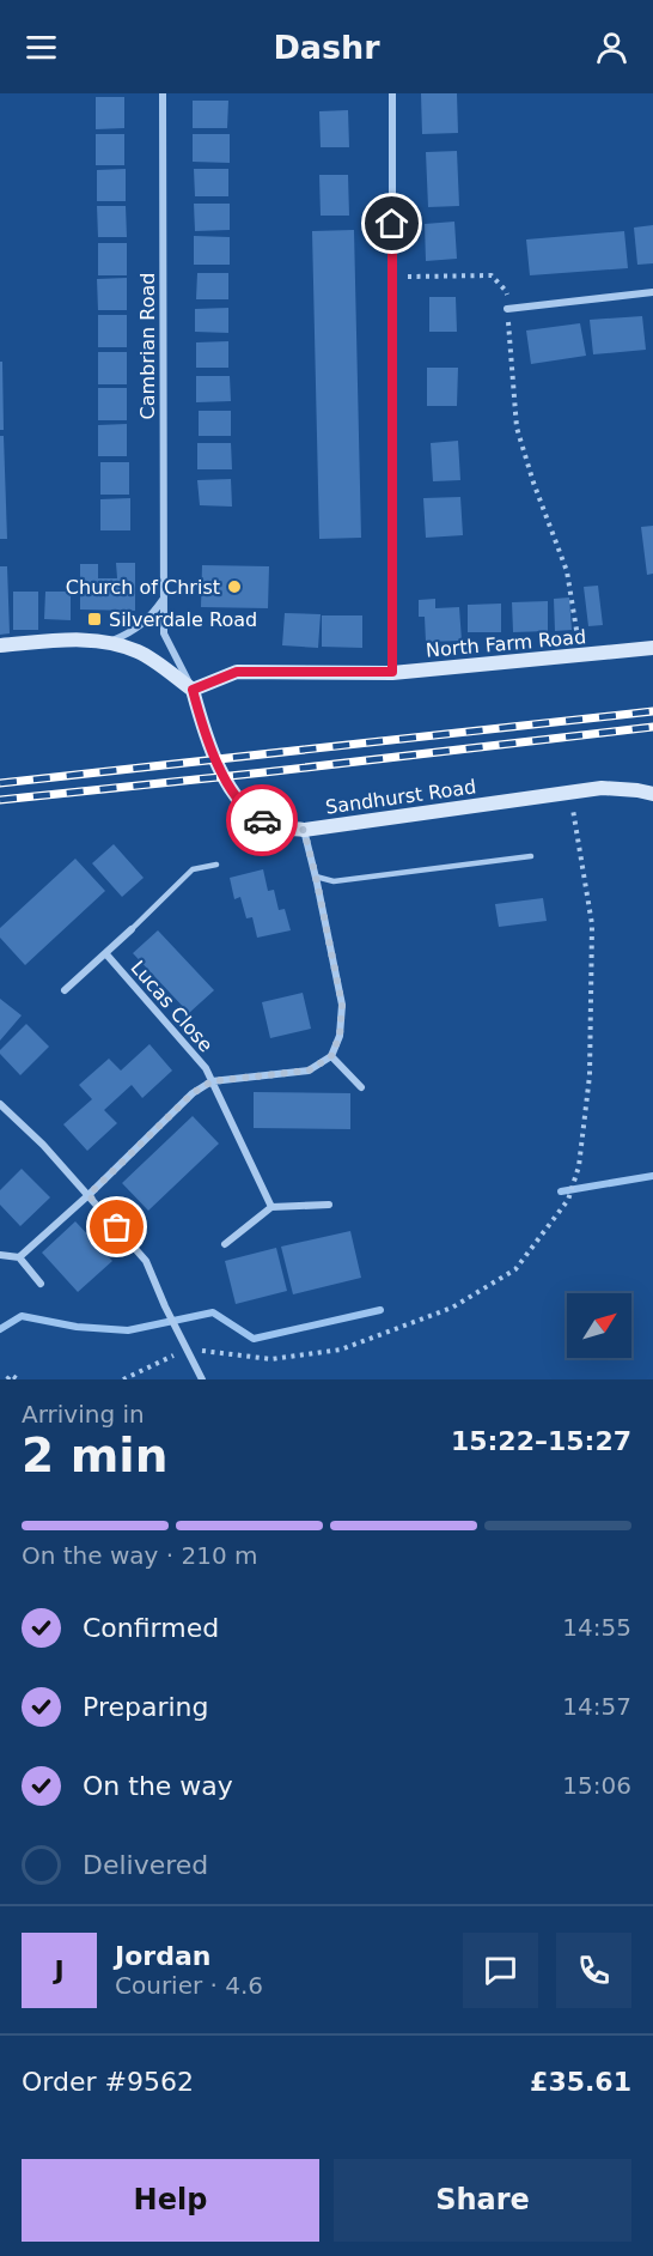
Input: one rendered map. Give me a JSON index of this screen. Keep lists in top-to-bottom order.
{
  "streets": {
    "street": [
      "Cambrian Road",
      "North Farm Road",
      "Sandhurst Road",
      "Lucas Close"
    ]
  },
  "crossings": [
    ["Cambrian Road", "North Farm Road"],
    ["Cambrian Road", "Sandhurst Road"],
    ["North Farm Road", "Sandhurst Road"]
  ],
  "places": {
    "other": ["Church of Christ"],
    "transit": ["Silverdale Road"]
  },
  "north": "top right",
  "page": {
    "header": "Dashr",
    "heading": ["2 min", "Arriving in", "15:22–15:27"],
    "panel": [
      "Jordan",
      "Courier · 4.6",
      "Order #9562",
      "£35.61"
    ],
    "bar": "On the way · 210 m",
    "list": [
      ["Confirmed", "14:55"],
      ["Preparing", "14:57"],
      ["On the way", "15:06"],
      "Delivered"
    ],
    "round": "J",
    "buttons": ["Help", "Share"]
  }
}
